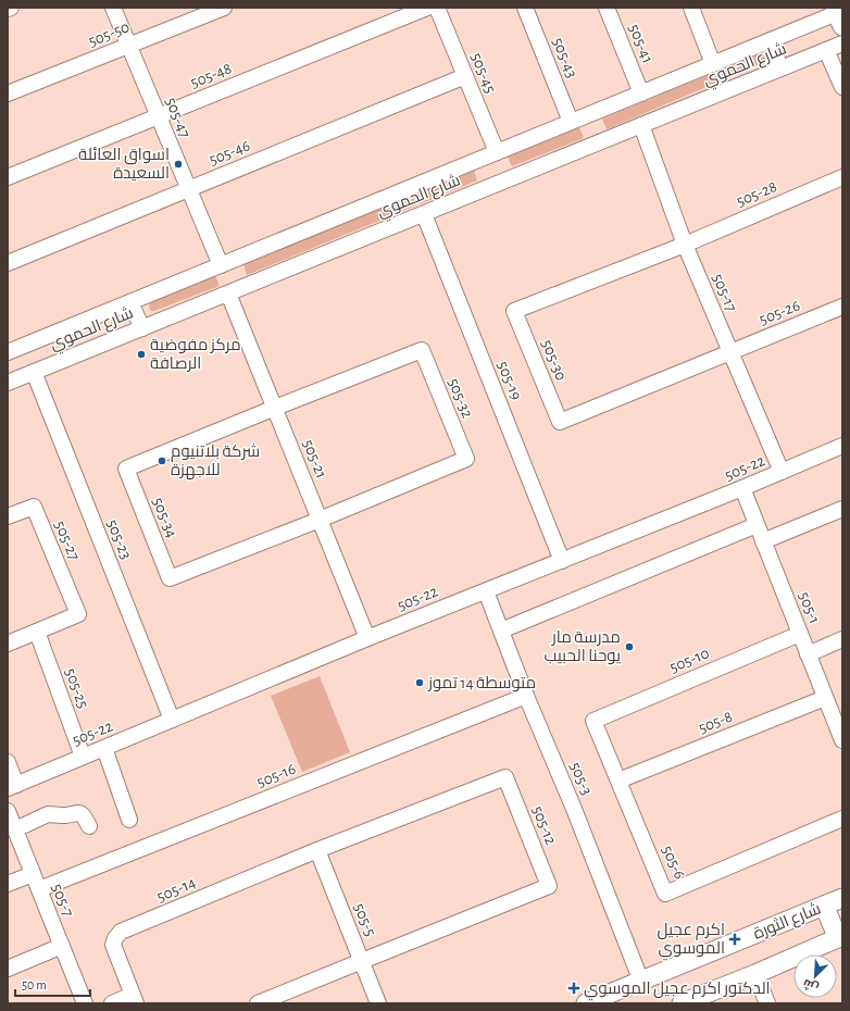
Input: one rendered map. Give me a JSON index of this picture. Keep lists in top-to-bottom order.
{
  "streets": {
    "main road": ["شارع الثورة"],
    "street": [
      "505-50",
      "505-41",
      "505-43",
      "شارع الحموي",
      "505-45",
      "505-48",
      "505-47",
      "505-46",
      "505-28",
      "505-17",
      "505-26",
      "505-30",
      "505-19",
      "505-32",
      "505-21",
      "505-22",
      "505-34",
      "505-23",
      "505-27",
      "505-1",
      "505-10",
      "505-25",
      "505-8",
      "505-16",
      "505-3",
      "505-12",
      "505-6",
      "505-14",
      "505-7",
      "505-5"
    ]
  },
  "crossings": [
    ["505-50", "505-47"],
    ["505-41", "شارع الحموي"],
    ["505-43", "شارع الحموي"],
    ["شارع الحموي", "505-45"],
    ["شارع الحموي", "505-47"],
    ["شارع الحموي", "505-17"],
    ["شارع الحموي", "505-19"],
    ["شارع الحموي", "505-21"],
    ["شارع الحموي", "505-23"],
    ["505-45", "505-46"],
    ["505-48", "505-47"],
    ["505-47", "505-46"],
    ["505-28", "505-17"],
    ["505-28", "505-30"],
    ["505-17", "505-26"],
    ["505-17", "505-30"],
    ["505-17", "505-22"],
    ["505-26", "505-30"],
    ["505-19", "505-22"],
    ["505-32", "505-21"],
    ["505-32", "505-34"],
    ["505-21", "505-22"],
    ["505-21", "505-34"],
    ["505-22", "505-23"],
    ["505-22", "505-1"],
    ["505-22", "505-25"],
    ["505-22", "505-3"],
    ["505-27", "505-25"],
    ["505-1", "505-10"],
    ["505-1", "505-8"],
    ["505-10", "505-6"],
    ["505-8", "505-6"],
    ["505-16", "505-3"],
    ["505-16", "505-7"],
    ["505-3", "شارع الثورة"],
    ["505-12", "505-14"],
    ["505-12", "505-5"],
    ["505-14", "505-5"]
  ],
  "places": {
    "other": [
      "اسواق العائلة السعيدة",
      "مركز مفوضية الرصافة",
      "شركة بلاتنيوم للاجهزة",
      "مدرسة مار يوحنا الحبيب",
      "متوسطة 14 تموز"
    ],
    "health": ["اكرم عجيل الموسوي", "الدكتور اكرم عجيل الموسوي"]
  },
  "scale_bar": "50 m",
  "north": "bottom left"
}
